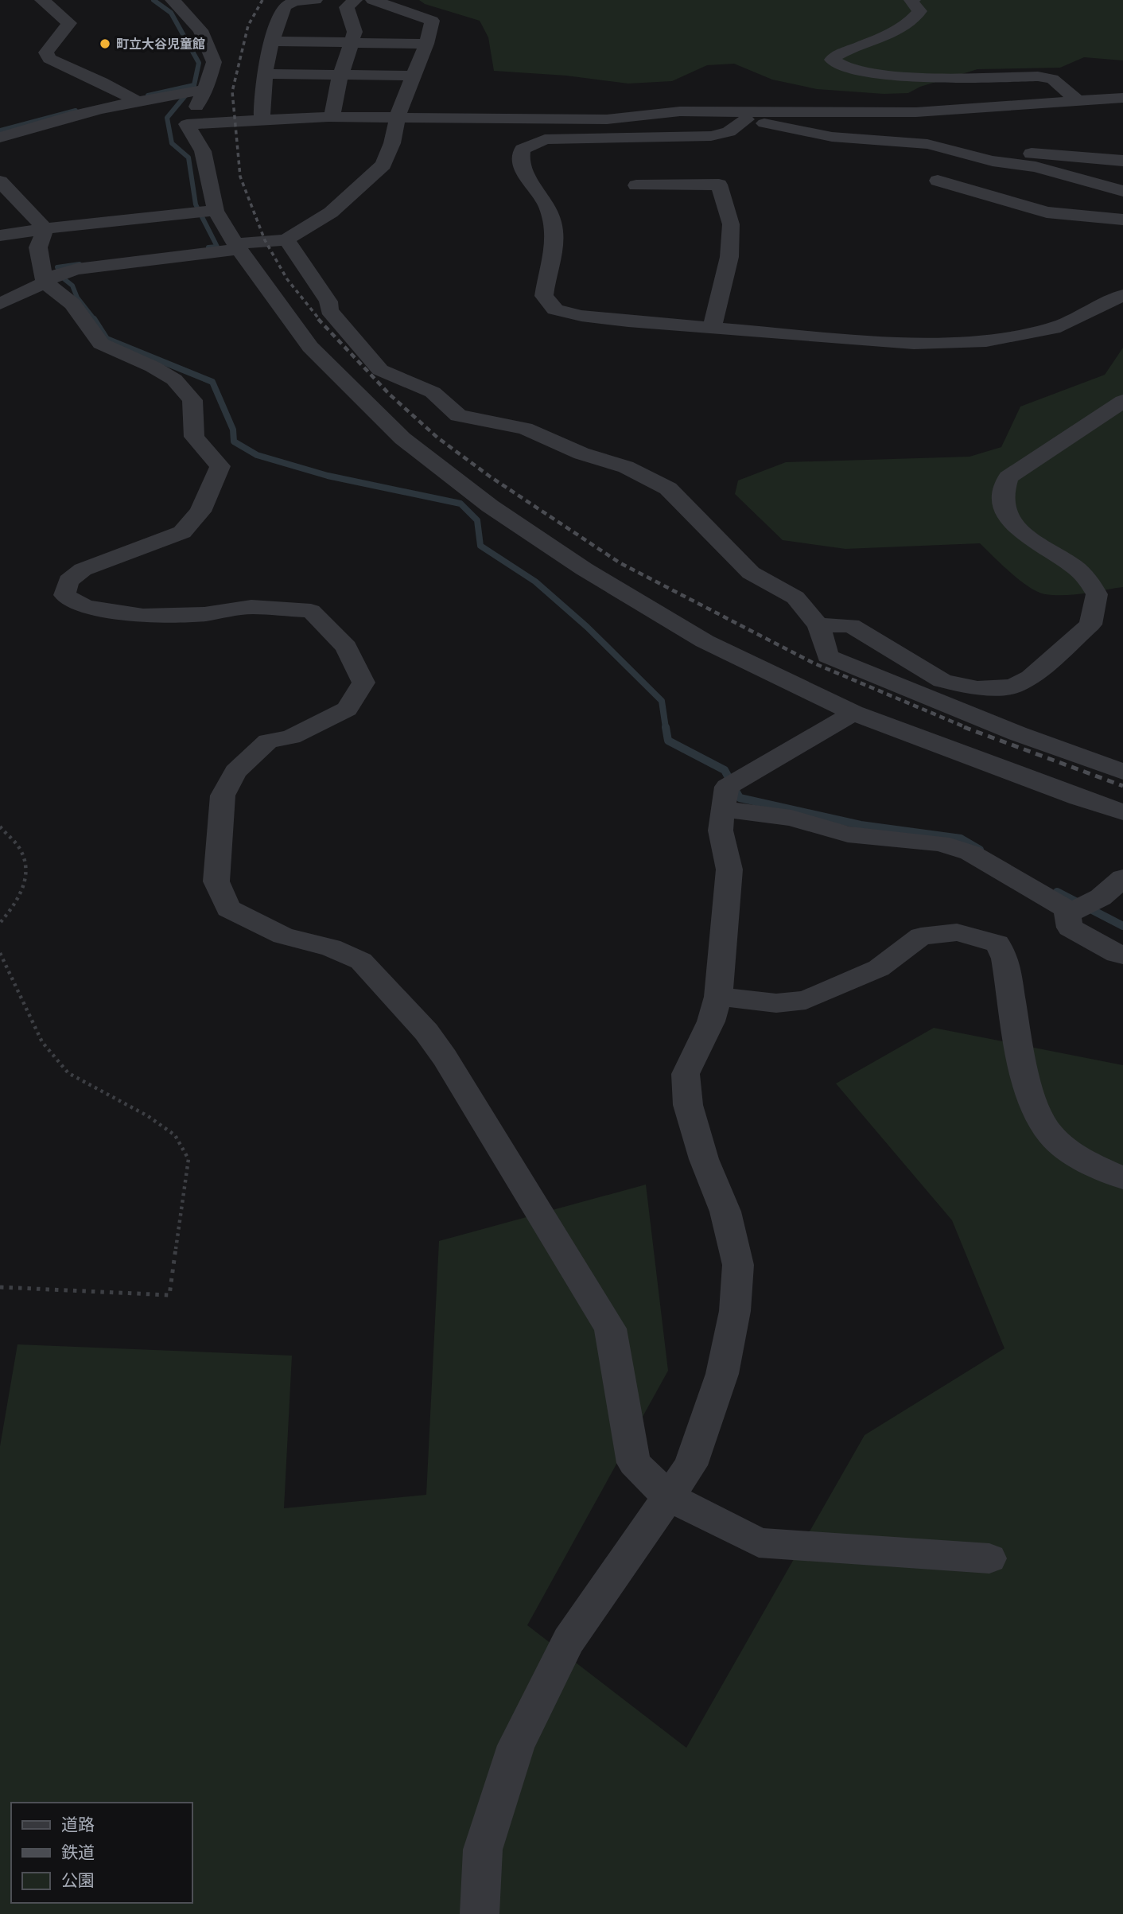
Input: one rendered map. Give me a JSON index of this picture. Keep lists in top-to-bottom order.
{
  "places": ["町立大谷児童館"],
  "legend": ["道路", "鉄道", "公園"]
}
